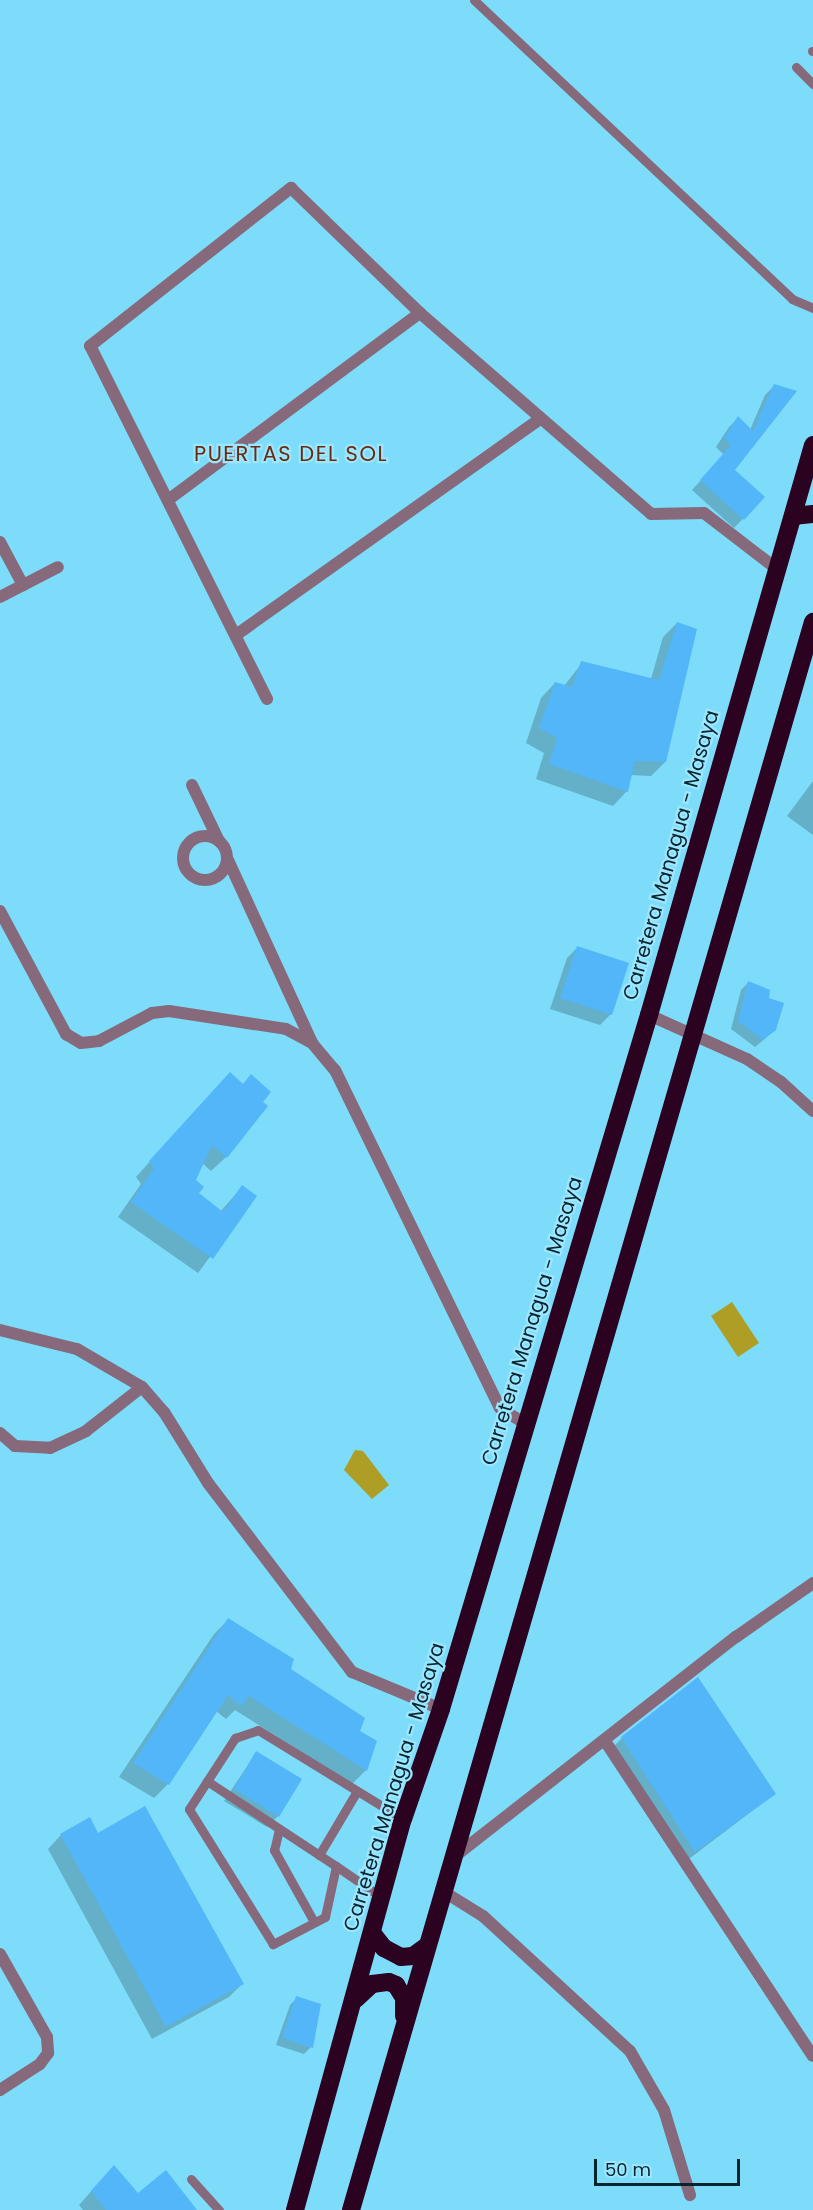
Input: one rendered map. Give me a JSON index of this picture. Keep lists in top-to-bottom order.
{
  "streets": {
    "highway": ["Carretera Managua - Masaya"]
  },
  "districts": ["PUERTAS DEL SOL"],
  "scale_bar": "50 m"
}
